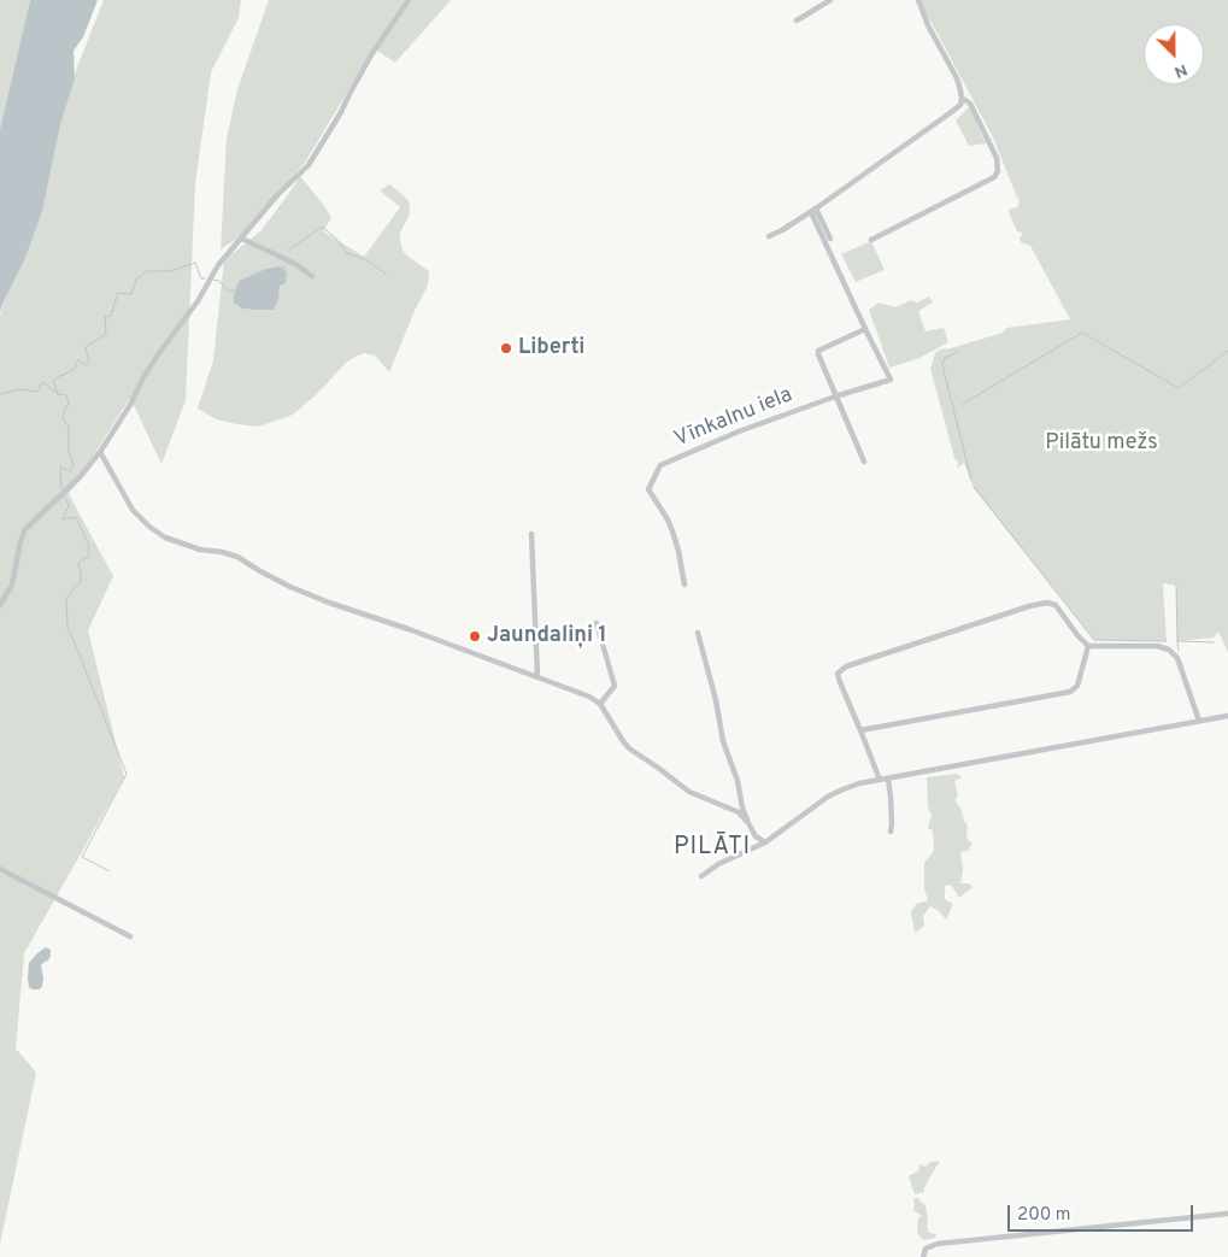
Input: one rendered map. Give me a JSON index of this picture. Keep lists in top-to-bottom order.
{
  "streets": {
    "street": ["Vīnkalnu iela"]
  },
  "districts": ["PILĀTI"],
  "parks": ["Pilātu mežs"],
  "places": ["Liberti", "Jaundaliņi 1"],
  "scale_bar": "200 m",
  "north": "bottom right"
}
